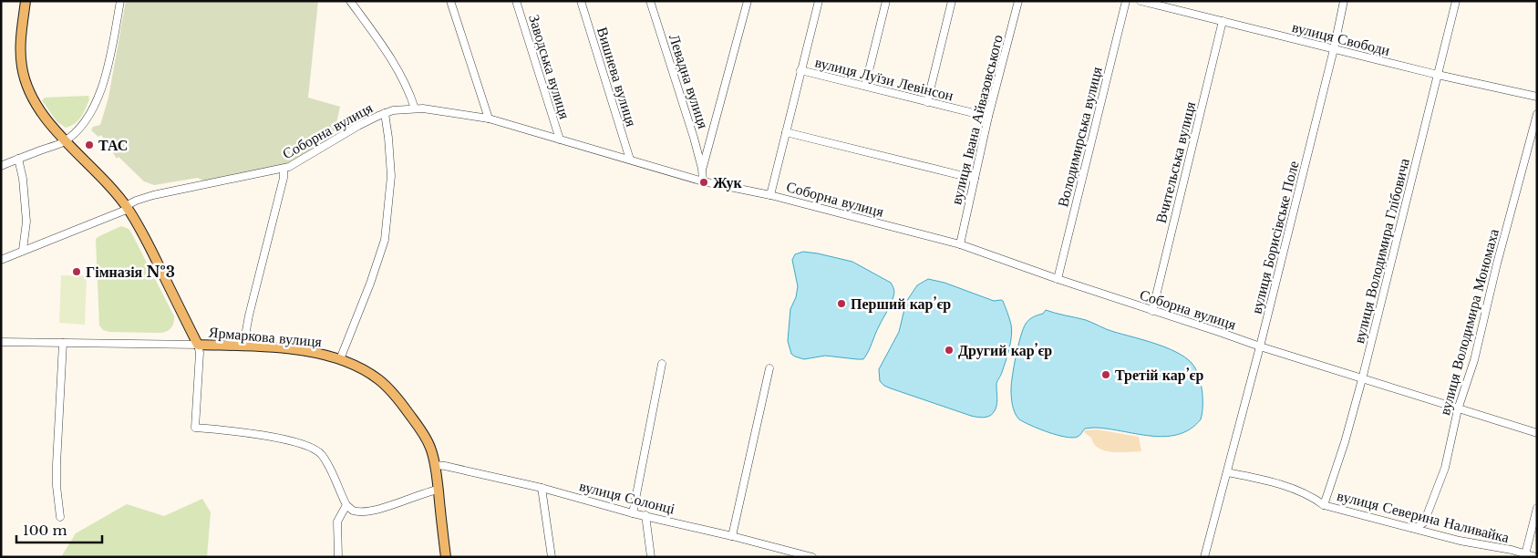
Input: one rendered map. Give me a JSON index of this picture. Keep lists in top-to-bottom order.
{
  "streets": {
    "main road": ["Ярмаркова вулиця"],
    "street": [
      "вулиця Свободи",
      "Заводська вулиця",
      "Вишнева вулиця",
      "вулиця Луїзи Левінсон",
      "Левадна вулиця",
      "вулиця Івана Айвазовського",
      "Соборна вулиця",
      "Володимирська вулиця",
      "Вчительська вулиця",
      "вулиця Борисівське Поле",
      "вулиця Володимира Глібовича",
      "вулиця Володимира Мономаха",
      "вулиця Солонці",
      "вулиця Северина Наливайка"
    ]
  },
  "crossings": [
    ["вулиця Свободи", "Вчительська вулиця"],
    ["вулиця Свободи", "вулиця Борисівське Поле"],
    ["вулиця Свободи", "вулиця Володимира Глібовича"],
    ["Заводська вулиця", "Соборна вулиця"],
    ["Вишнева вулиця", "Соборна вулиця"],
    ["вулиця Луїзи Левінсон", "вулиця Івана Айвазовського"],
    ["вулиця Івана Айвазовського", "Соборна вулиця"],
    ["Соборна вулиця", "Володимирська вулиця"],
    ["Соборна вулиця", "Вчительська вулиця"],
    ["Соборна вулиця", "вулиця Борисівське Поле"],
    ["Соборна вулиця", "вулиця Володимира Глібовича"],
    ["Соборна вулиця", "вулиця Володимира Мономаха"],
    ["вулиця Борисівське Поле", "вулиця Северина Наливайка"],
    ["вулиця Володимира Глібовича", "вулиця Северина Наливайка"],
    ["вулиця Володимира Мономаха", "вулиця Северина Наливайка"],
    ["Ярмаркова вулиця", "вулиця Солонці"]
  ],
  "places": [
    "ТАС",
    "Жук",
    "Гімназія №3",
    "Перший кар’єр",
    "Другий кар’єр",
    "Третій кар’єр"
  ],
  "scale_bar": "100 m"
}
